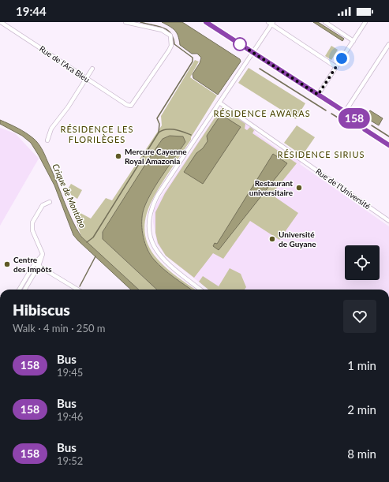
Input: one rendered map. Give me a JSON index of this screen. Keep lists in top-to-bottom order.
{
  "streets": {
    "street": ["Rue de l'Ara Bleu", "Rue de l'Université"]
  },
  "districts": ["RÉSIDENCE AWARAS", "RÉSIDENCE LES FLORILÈGES", "RÉSIDENCE SIRIUS"],
  "water": ["Crique de Montabo"],
  "places": [
    "Mercure Cayenne Royal Amazonia",
    "Restaurant universitaire",
    "Université de Guyane",
    "Centre des Impôts"
  ],
  "lines": ["bus line 158"],
  "page": {
    "status": "19:44",
    "on_map": "158",
    "heading": ["Hibiscus", "Walk · 4 min · 250 m"],
    "list": [
      {
        "mark": "158",
        "name": "Bus",
        "note": "19:45",
        "value": "1 min"
      },
      {
        "mark": "158",
        "name": "Bus",
        "note": "19:46",
        "value": "2 min"
      },
      {
        "mark": "158",
        "name": "Bus",
        "note": "19:52",
        "value": "8 min"
      }
    ]
  }
}
